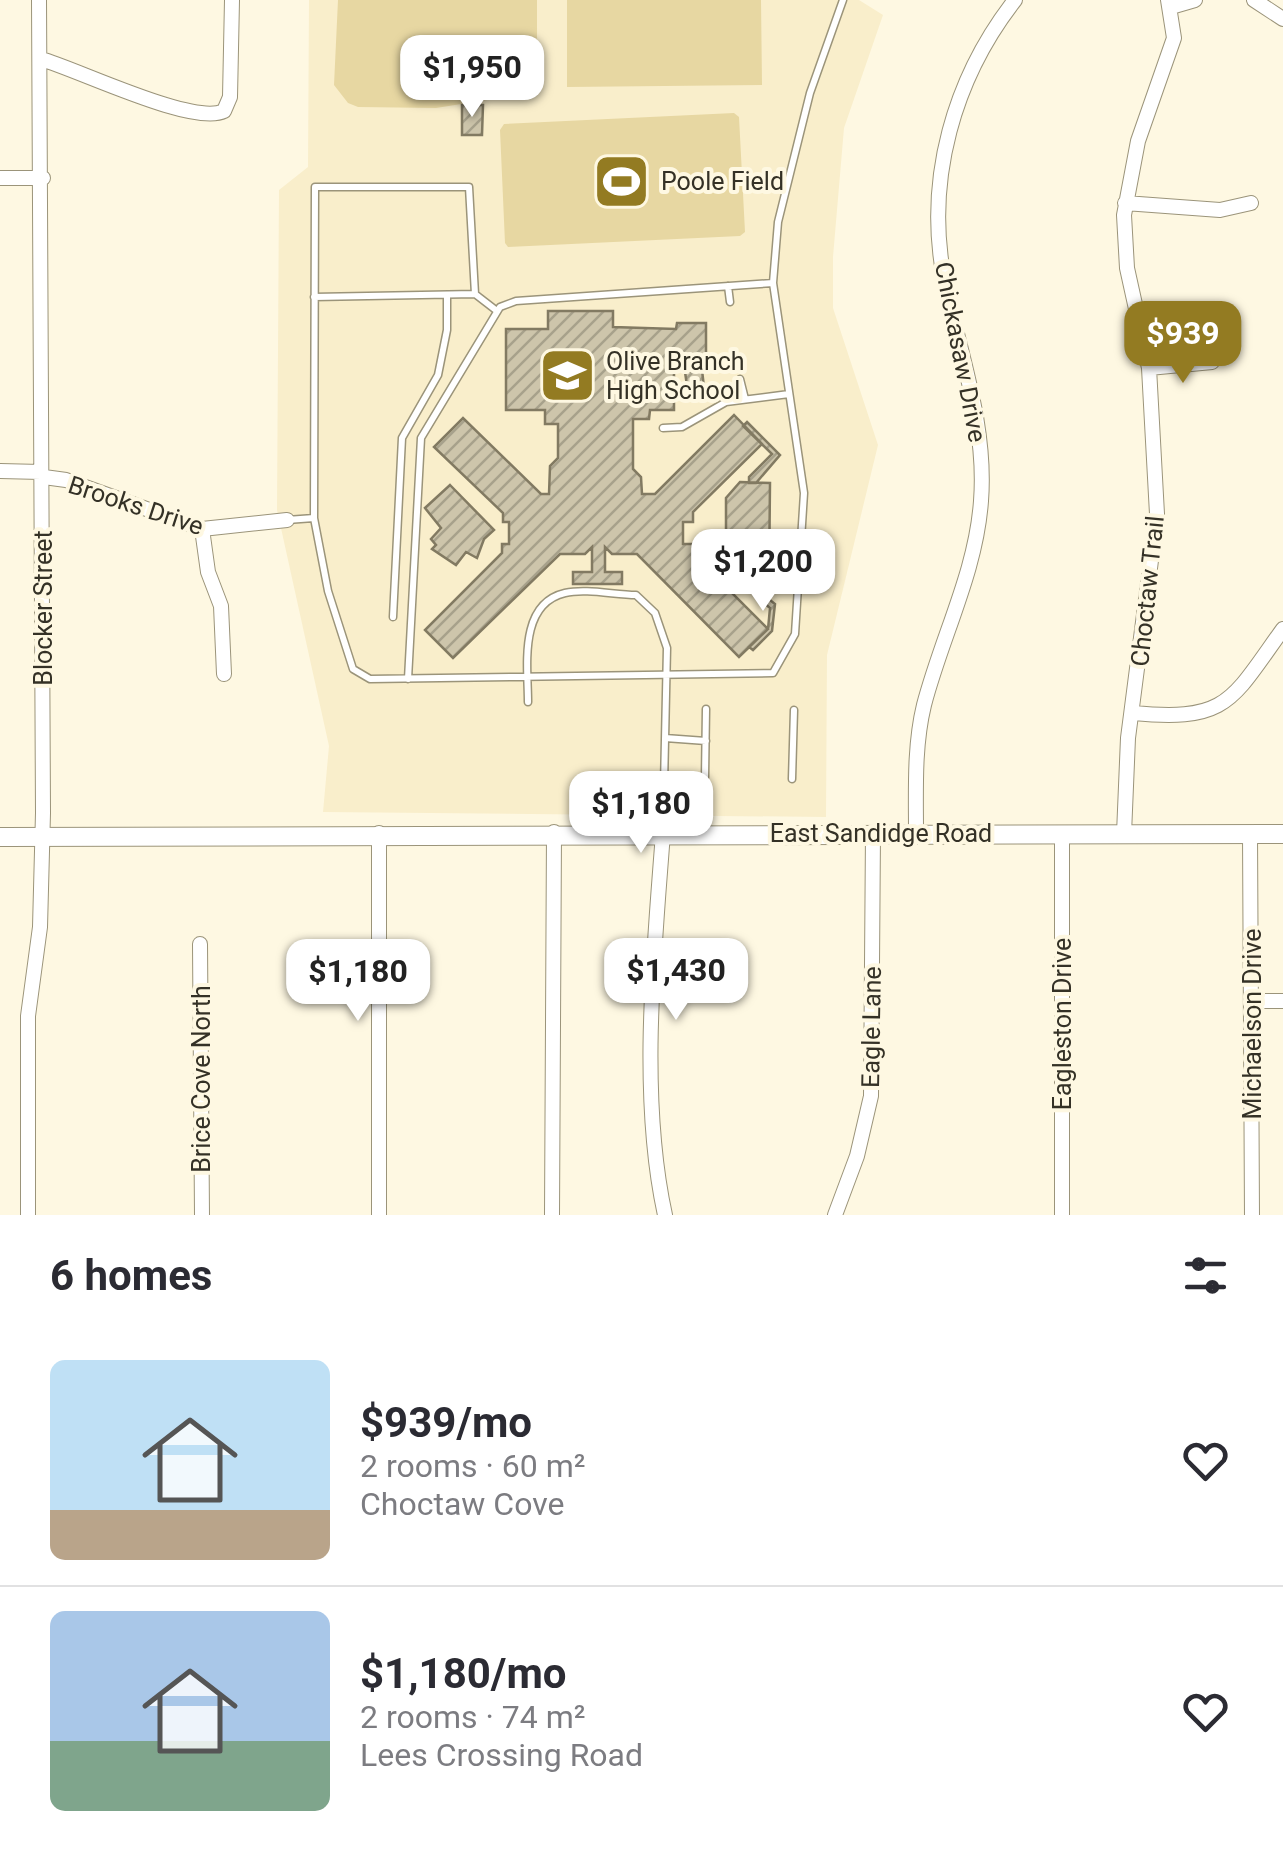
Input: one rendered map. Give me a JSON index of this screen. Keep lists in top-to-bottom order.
{
  "streets": {
    "street": [
      "Chickasaw Drive",
      "Brooks Drive",
      "Choctaw Trail",
      "Blocker Street",
      "East Sandidge Road",
      "Eagleston Drive",
      "Michaelson Drive",
      "Eagle Lane",
      "Brice Cove North"
    ]
  },
  "crossings": [
    ["Chickasaw Drive", "East Sandidge Road"],
    ["Brooks Drive", "Blocker Street"],
    ["Choctaw Trail", "East Sandidge Road"],
    ["Blocker Street", "East Sandidge Road"],
    ["East Sandidge Road", "Eagleston Drive"],
    ["East Sandidge Road", "Michaelson Drive"],
    ["East Sandidge Road", "Eagle Lane"]
  ],
  "places": {
    "sports": ["Poole Field"],
    "school or university": ["Olive Branch High School"]
  },
  "page": {
    "price": [
      "$1,950",
      "$939",
      "$1,200",
      "$1,180",
      "$1,430",
      "$1,180"
    ],
    "heading": "6 homes",
    "list": [
      {
        "name": "$939/mo",
        "note": "2 rooms · 60 m² · Choctaw Cove"
      },
      {
        "name": "$1,180/mo",
        "note": "2 rooms · 74 m² · Lees Crossing Road"
      }
    ]
  }
}
